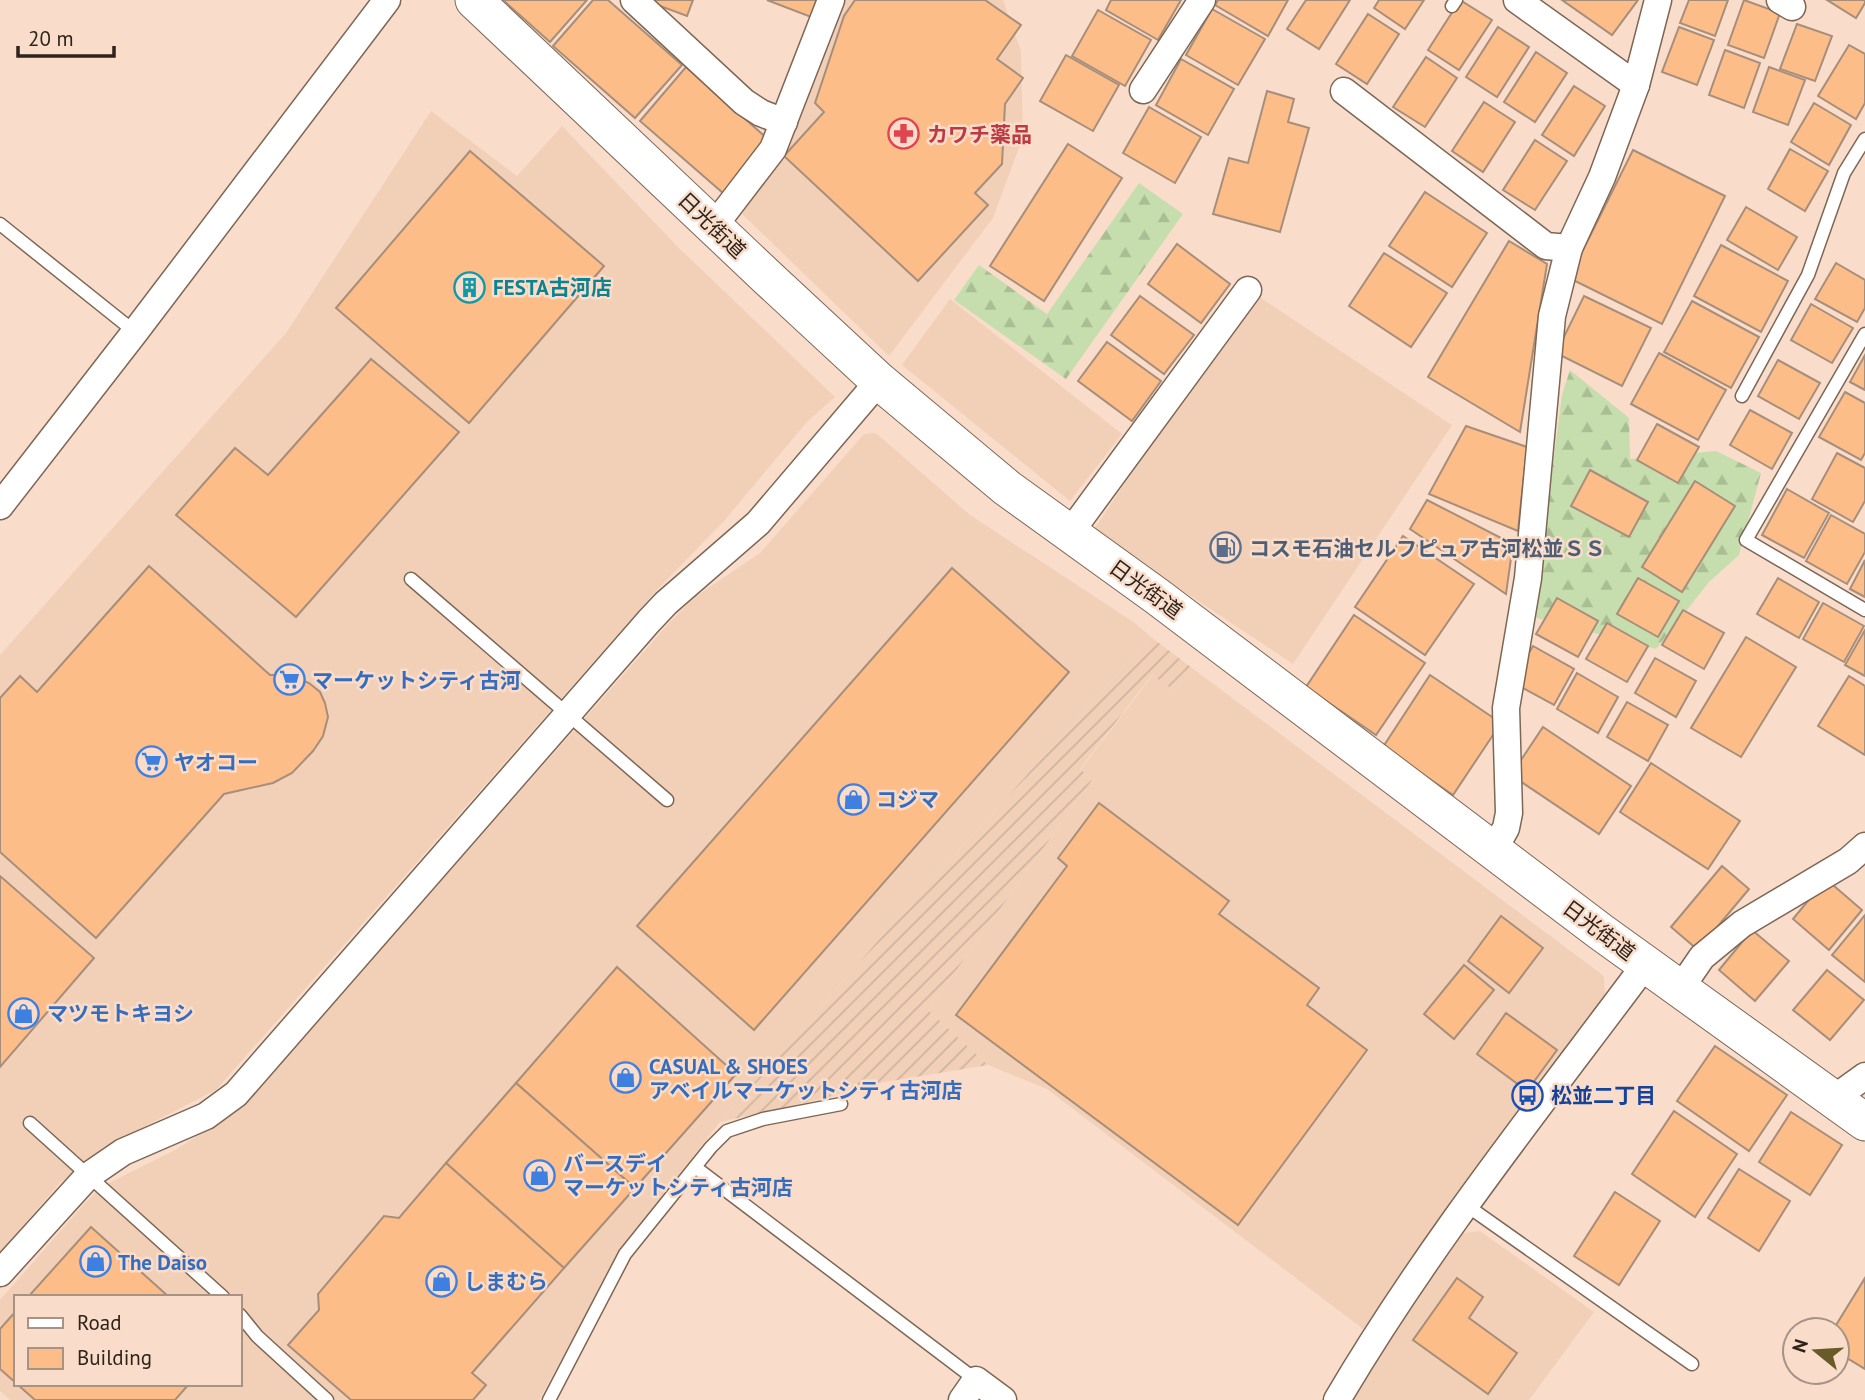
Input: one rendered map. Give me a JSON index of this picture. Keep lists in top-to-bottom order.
{
  "streets": {
    "main road": ["日光街道"]
  },
  "places": {
    "pharmacy": ["カワチ薬品"],
    "building": ["FESTA古河店"],
    "fuel station": ["コスモ石油セルフピュア古河松並ＳＳ"],
    "supermarket": ["マーケットシティ古河", "ヤオコー"],
    "shop": [
      "コジマ",
      "マツモトキヨシ",
      "CASUAL & SHOES アベイルマーケットシティ古河店",
      "バースデイ マーケットシティ古河店",
      "The Daiso",
      "しまむら"
    ],
    "bus stop": ["松並二丁目"]
  },
  "legend": ["Road", "Building"],
  "scale_bar": "20 m",
  "north": "left"
}
